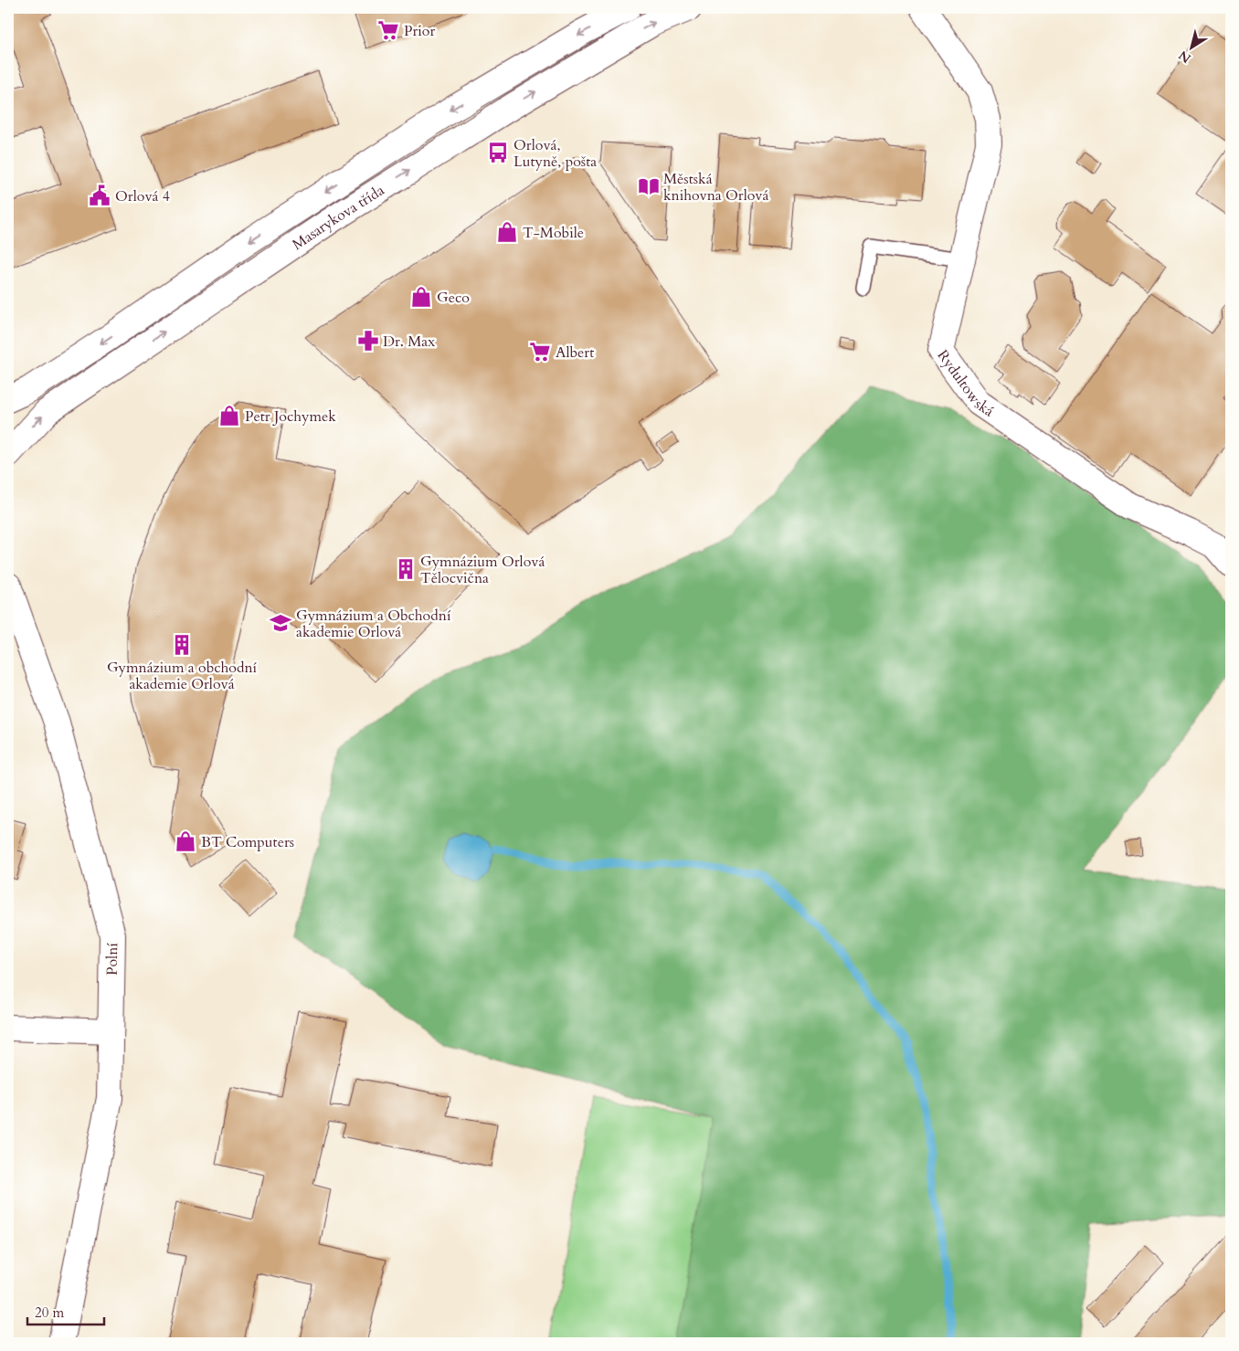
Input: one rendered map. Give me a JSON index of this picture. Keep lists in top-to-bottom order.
{
  "streets": {
    "street": ["Masarykova třída", "Rydultowská", "Polní"]
  },
  "places": {
    "supermarket": ["Prior", "Albert"],
    "bus stop": ["Orlová, Lutyně, pošta"],
    "library": ["Městská knihovna Orlová"],
    "public building": ["Orlová 4"],
    "shop": [
      "T-Mobile",
      "Geco",
      "Petr Jochymek",
      "BT Computers"
    ],
    "pharmacy": ["Dr. Max"],
    "building": ["Gymnázium Orlová Tělocvična", "Gymnázium a obchodní akademie Orlová"],
    "school or university": ["Gymnázium a Obchodní akademie Orlová"]
  },
  "scale_bar": "20 m",
  "north": "bottom left"
}
